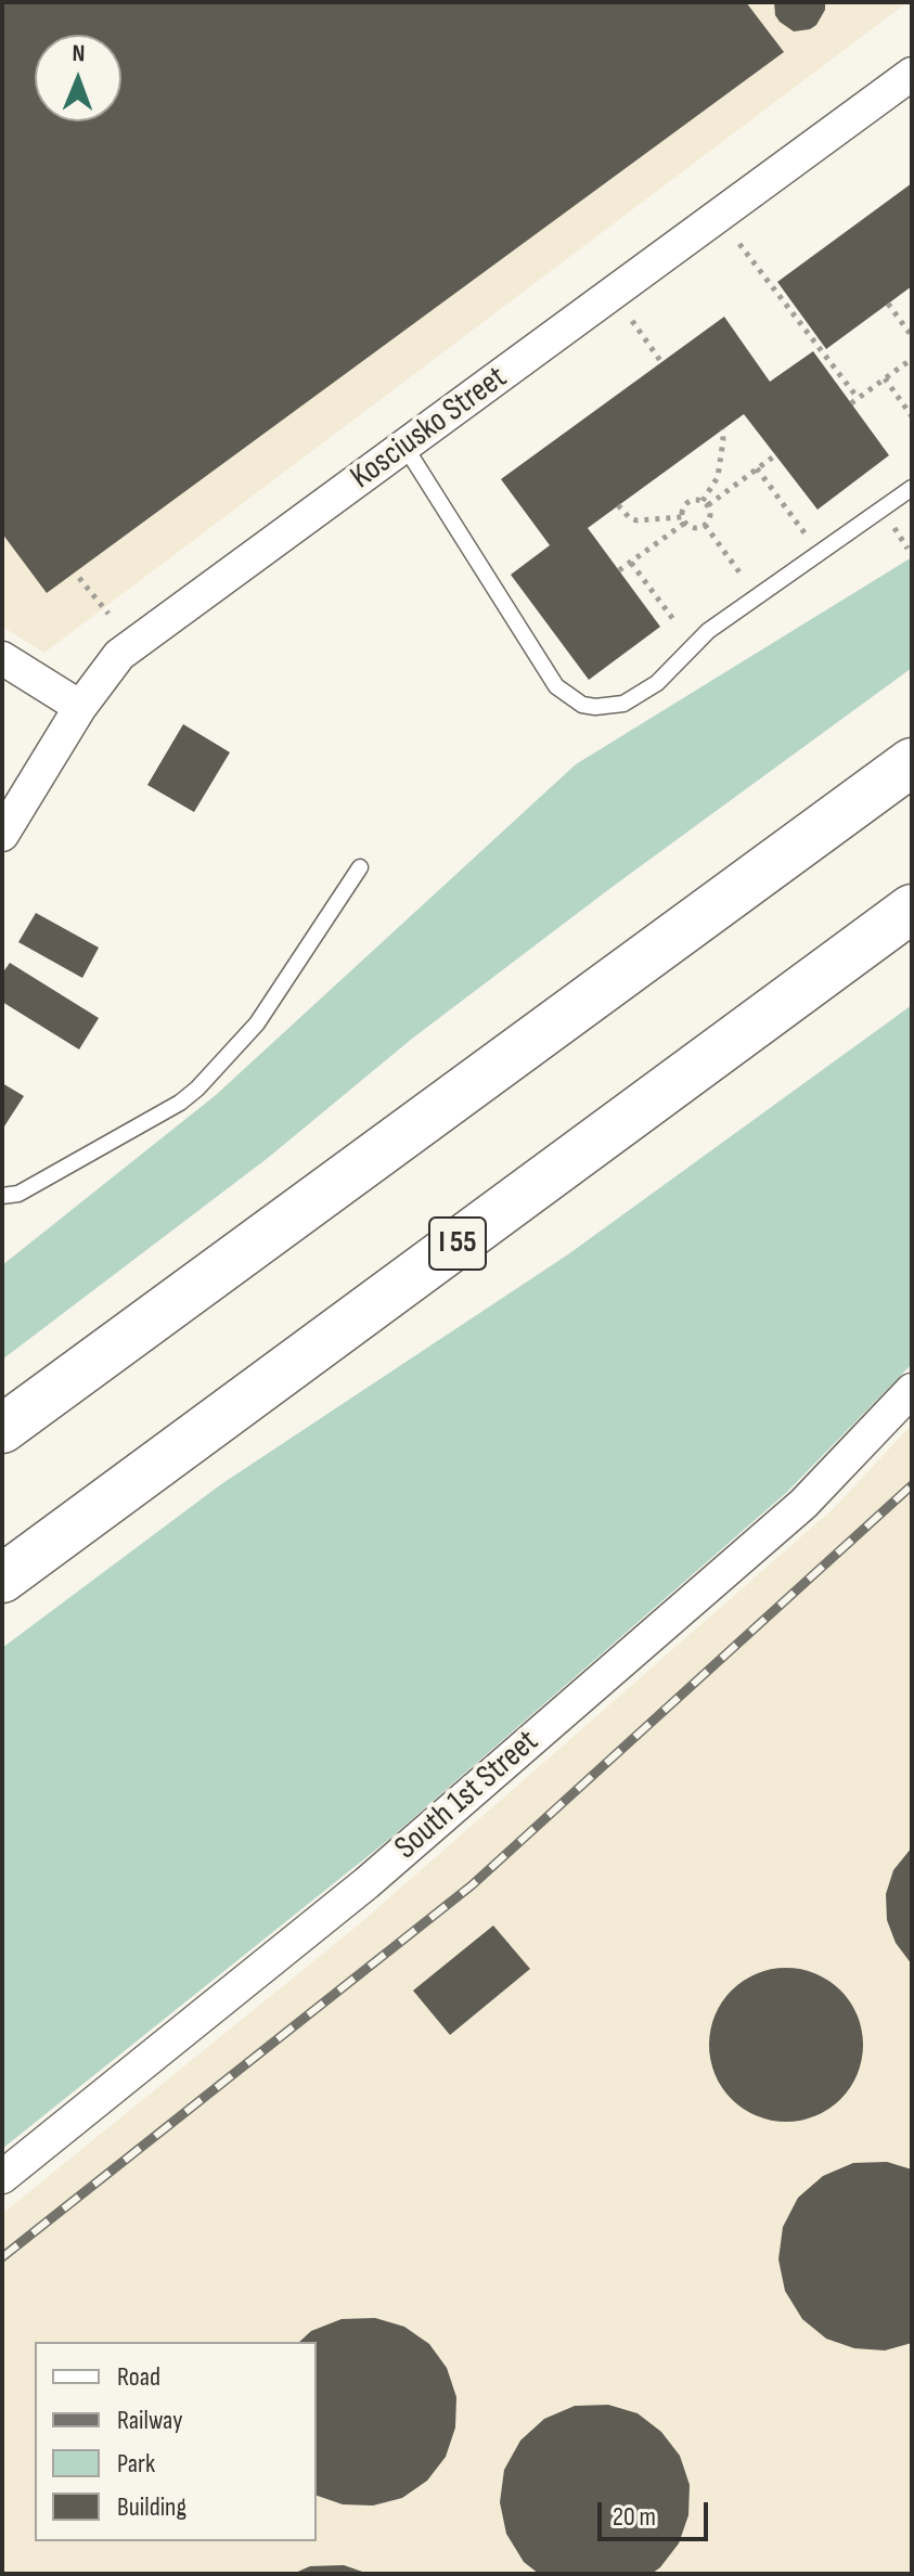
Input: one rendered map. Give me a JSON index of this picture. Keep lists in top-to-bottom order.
{
  "streets": {
    "highway": ["I 55"],
    "street": ["Kosciusko Street", "South 1st Street"]
  },
  "legend": [
    "Road",
    "Railway",
    "Park",
    "Building"
  ],
  "scale_bar": "20 m",
  "north": "top"
}
